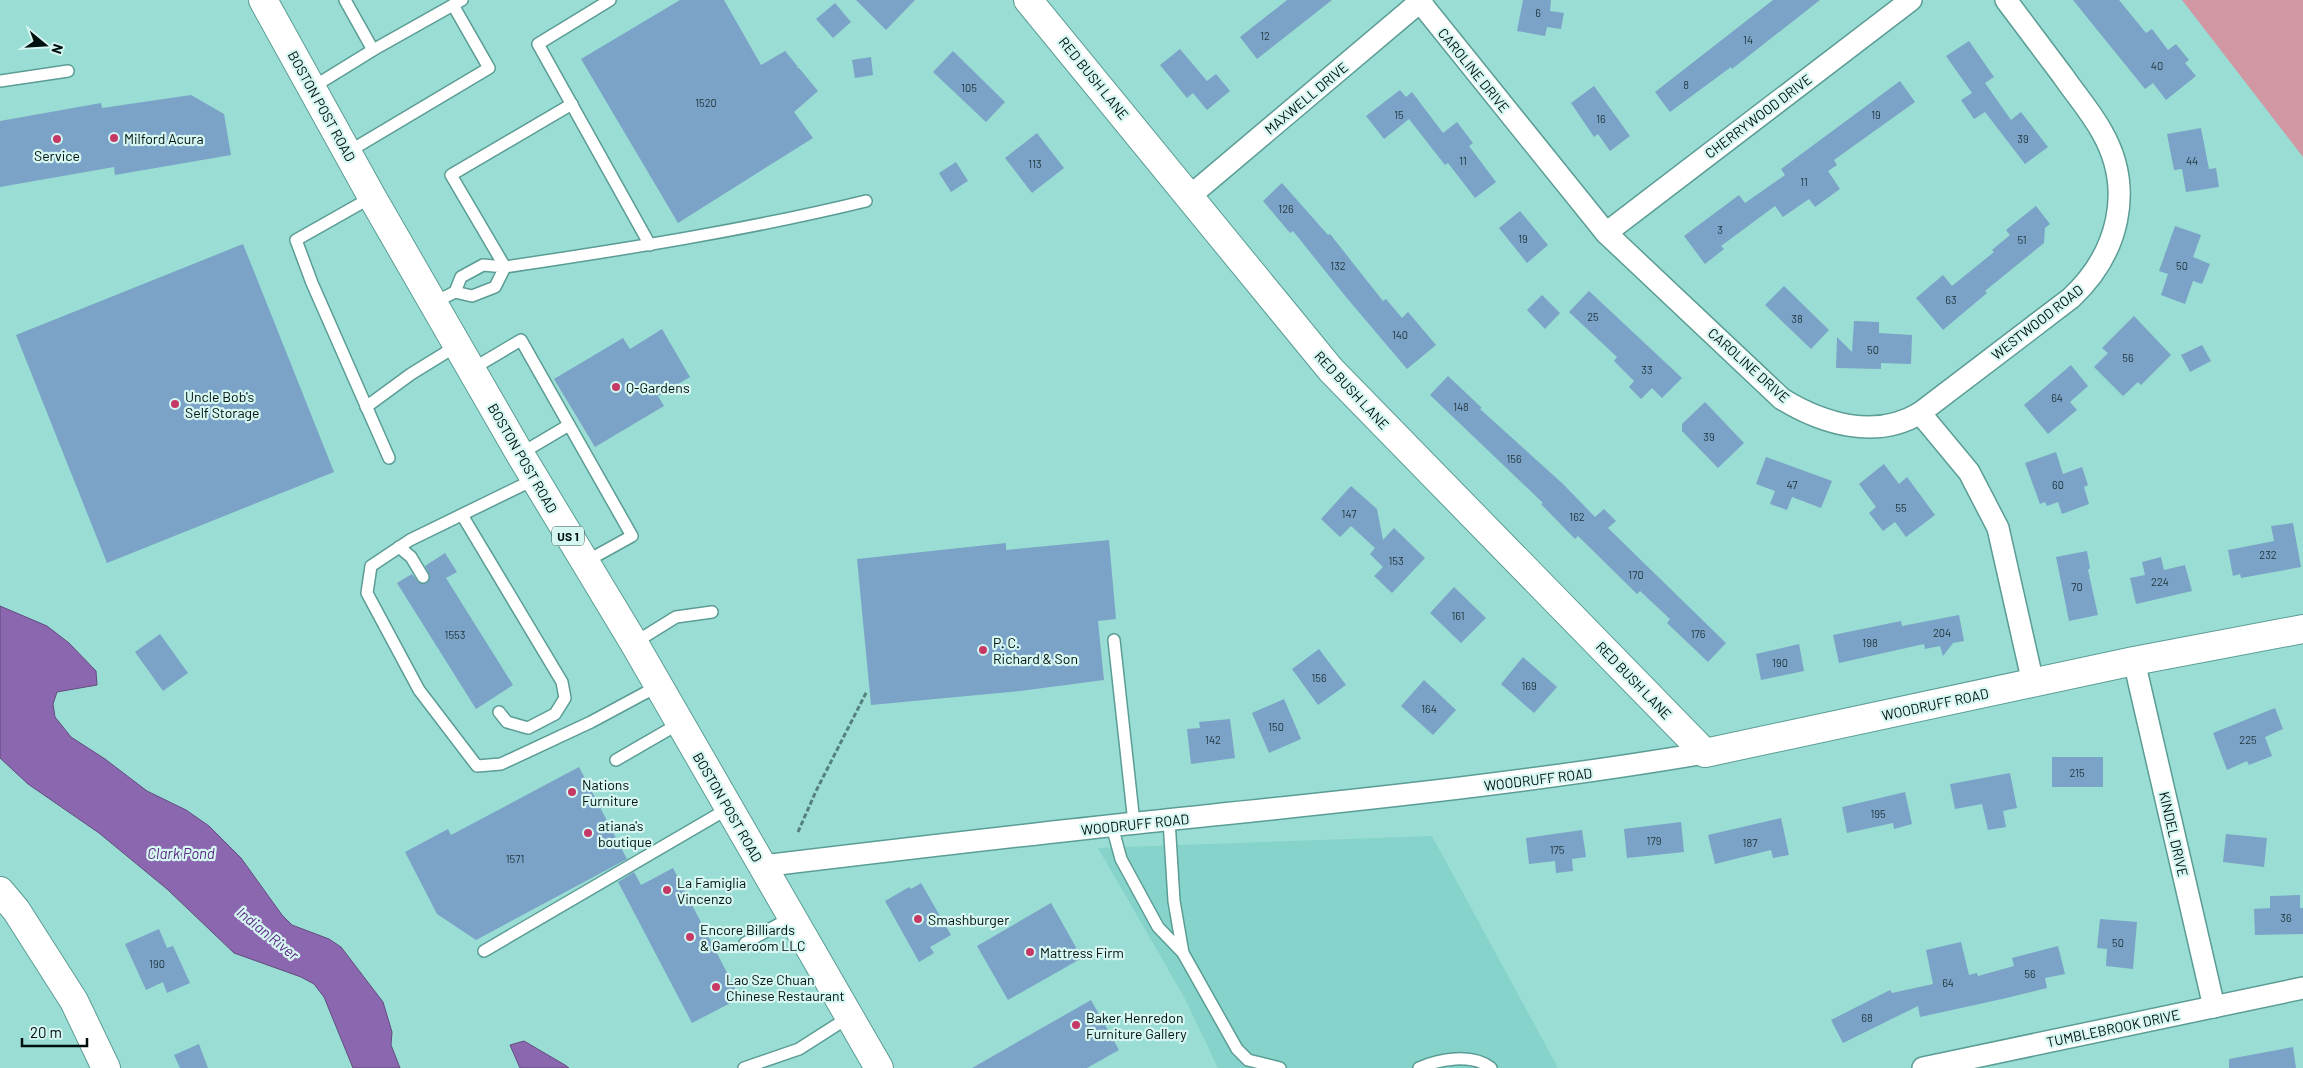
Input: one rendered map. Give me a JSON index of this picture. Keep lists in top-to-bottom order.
{
  "streets": {
    "street": [
      "CAROLINE DRIVE",
      "RED BUSH LANE",
      "MAXWELL DRIVE",
      "BOSTON POST ROAD",
      "CHERRYWOOD DRIVE",
      "WESTWOOD ROAD",
      "US 1",
      "WOODRUFF ROAD",
      "KINDEL DRIVE",
      "TUMBLEBROOK DRIVE"
    ]
  },
  "crossings": [
    ["CAROLINE DRIVE", "MAXWELL DRIVE"],
    ["CAROLINE DRIVE", "CHERRYWOOD DRIVE"],
    ["CAROLINE DRIVE", "WESTWOOD ROAD"],
    ["RED BUSH LANE", "MAXWELL DRIVE"],
    ["RED BUSH LANE", "WOODRUFF ROAD"],
    ["BOSTON POST ROAD", "WOODRUFF ROAD"],
    ["WOODRUFF ROAD", "KINDEL DRIVE"],
    ["KINDEL DRIVE", "TUMBLEBROOK DRIVE"]
  ],
  "water": ["Clark Pond", "Indian River"],
  "places": [
    "Milford Acura",
    "Service",
    "Q-Gardens",
    "Uncle Bob's Self Storage",
    "P. C. Richard & Son",
    "Nations Furniture",
    "atiana's boutique",
    "La Famiglia Vincenzo",
    "Smashburger",
    "Encore Billiards & Gameroom LLC",
    "Mattress Firm",
    "Lao Sze Chuan Chinese Restaurant",
    "Baker Henredon Furniture Gallery"
  ],
  "house_numbers": [
    "6",
    "12",
    "14",
    "40",
    "8",
    "105",
    "1520",
    "15",
    "19",
    "16",
    "39",
    "11",
    "44",
    "113",
    "11",
    "126",
    "3",
    "19",
    "51",
    "132",
    "50",
    "63",
    "25",
    "38",
    "140",
    "50",
    "56",
    "33",
    "64",
    "148",
    "39",
    "156",
    "47",
    "60",
    "55",
    "147",
    "162",
    "232",
    "153",
    "170",
    "224",
    "70",
    "161",
    "204",
    "176",
    "1553",
    "198",
    "190",
    "156",
    "169",
    "164",
    "150",
    "142",
    "225",
    "215",
    "195",
    "179",
    "187",
    "175",
    "1571",
    "36",
    "50",
    "190",
    "56",
    "64",
    "68"
  ],
  "scale_bar": "20 m",
  "north": "right"
}
